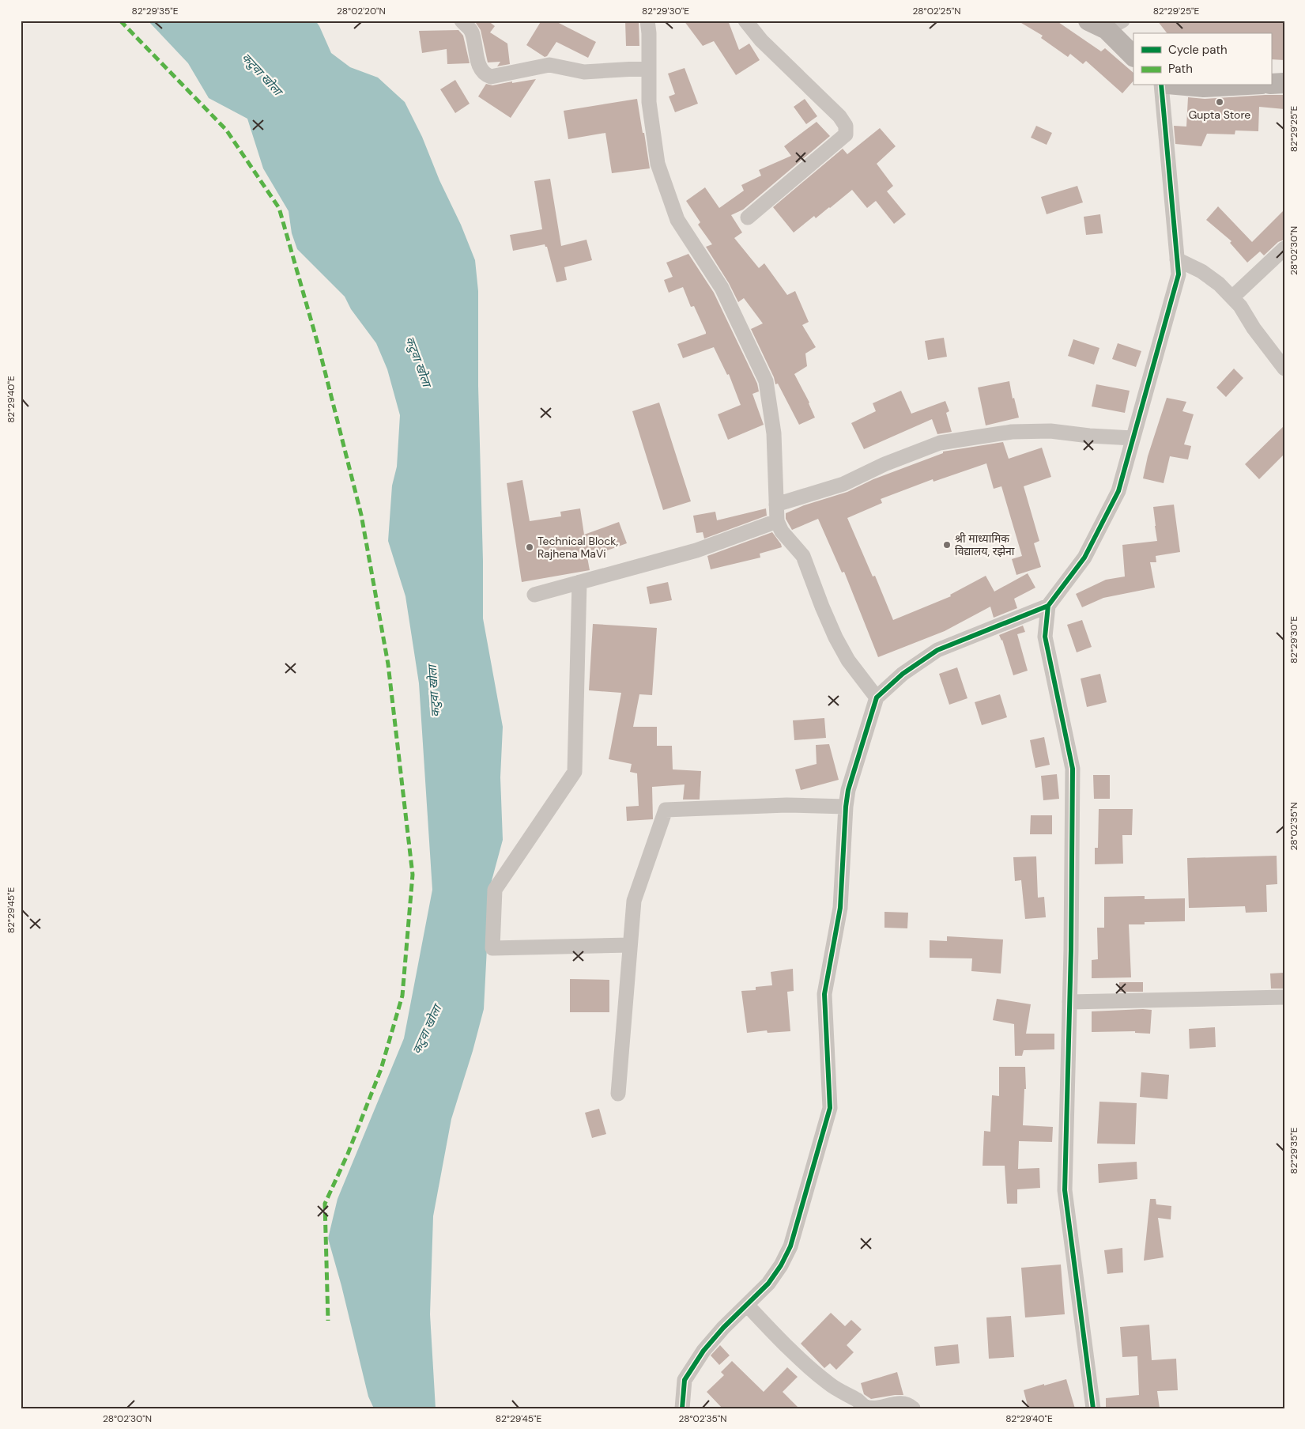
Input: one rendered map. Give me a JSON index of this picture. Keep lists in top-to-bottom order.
{
  "water": ["कटुवा खोला"],
  "places": ["Gupta Store", "श्री माध्यामिक विद्यालय, रझेना", "Technical Block, Rajhena MaVi"],
  "legend": ["Cycle path", "Path"],
  "coordinates": [
    "82°29'35\"E",
    "28°02'20\"N",
    "82°29'30\"E",
    "28°02'25\"N",
    "82°29'25\"E",
    "28°02'30\"N",
    "82°29'40\"E",
    "28°02'35\"N",
    "82°29'45\"E"
  ]
}
